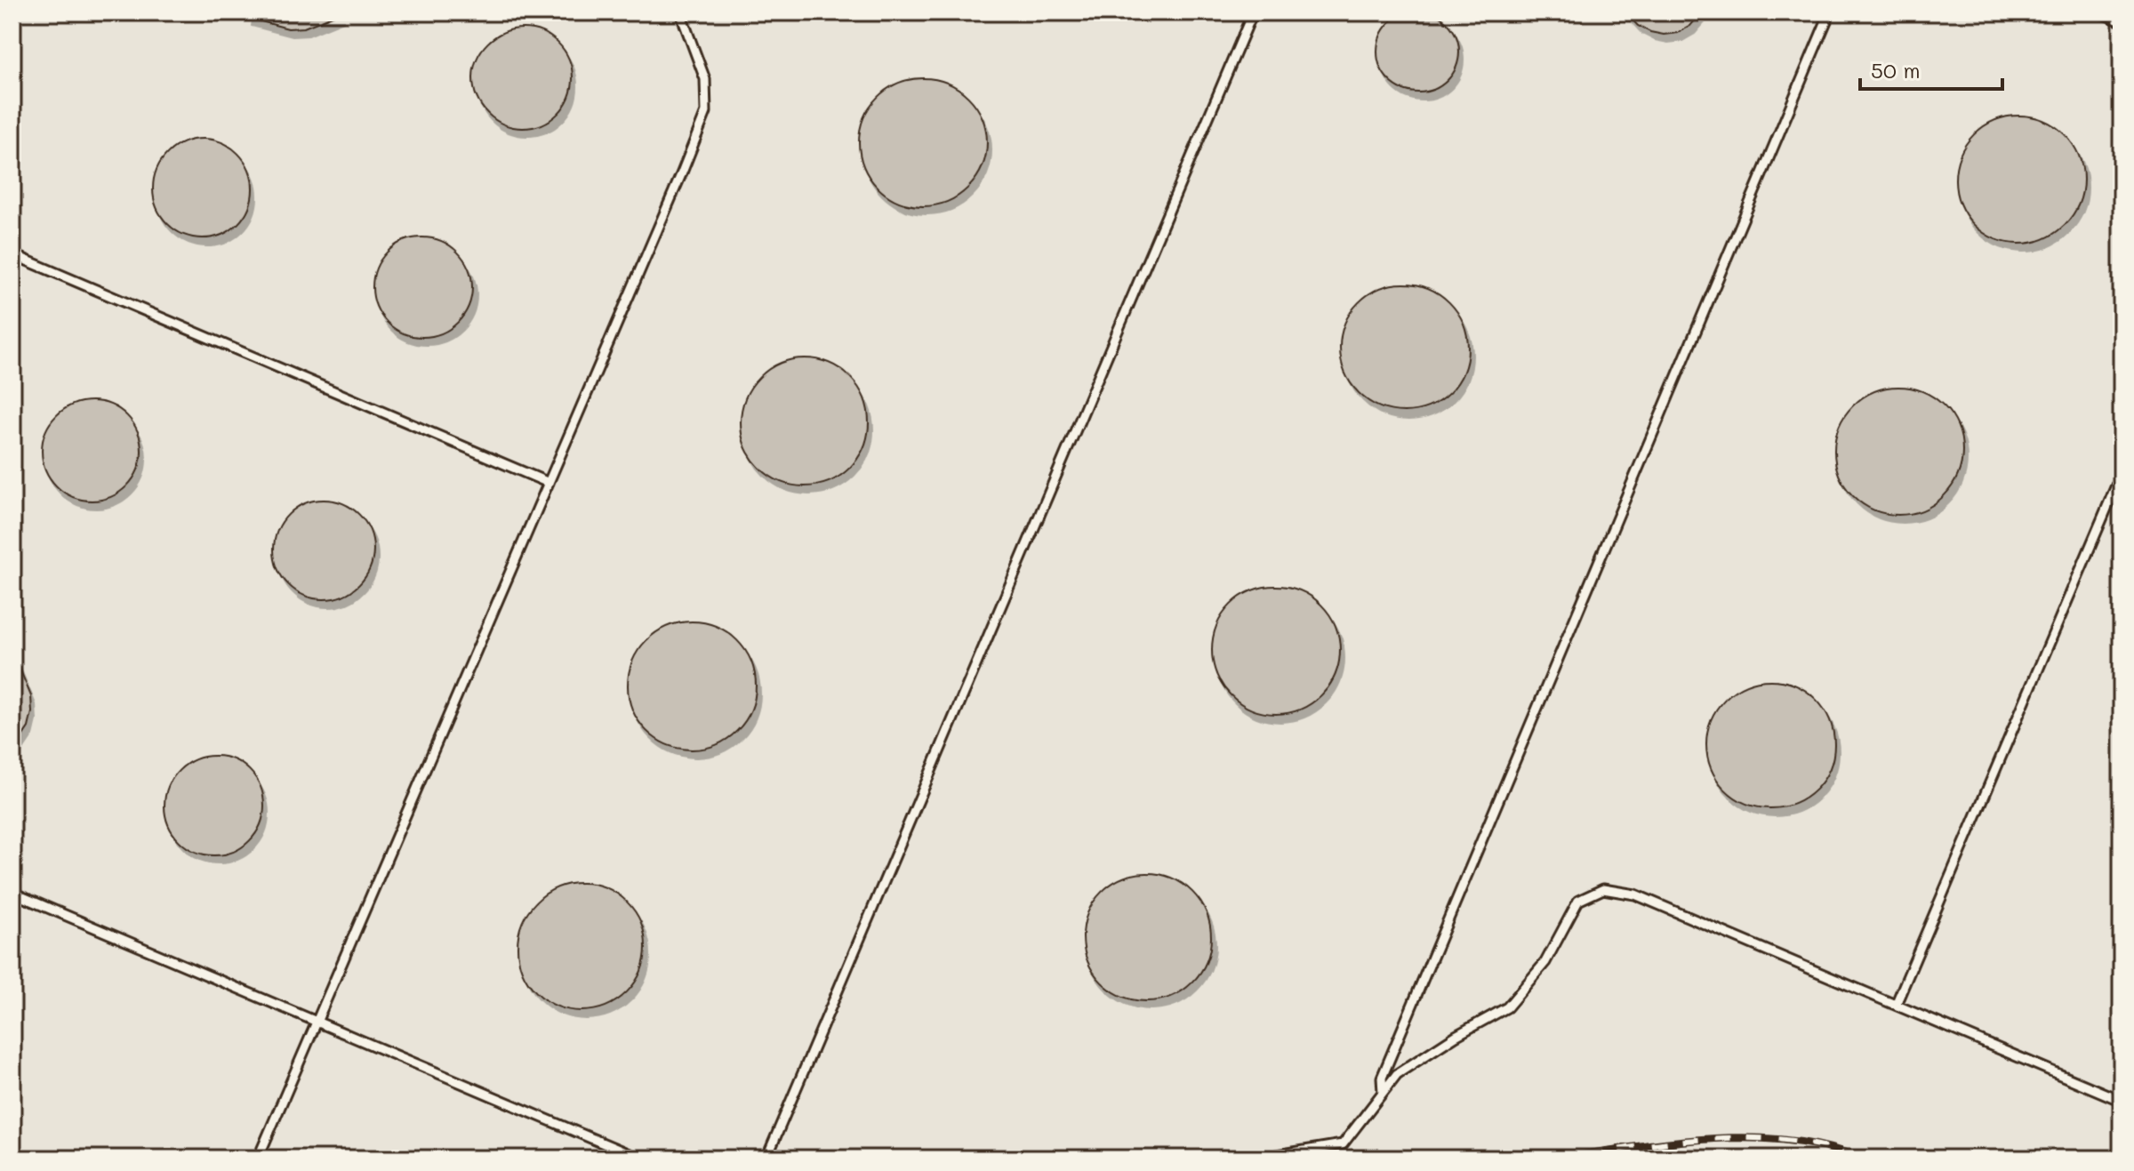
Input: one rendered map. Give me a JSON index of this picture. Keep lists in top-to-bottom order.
{
  "scale_bar": "50 m"
}
